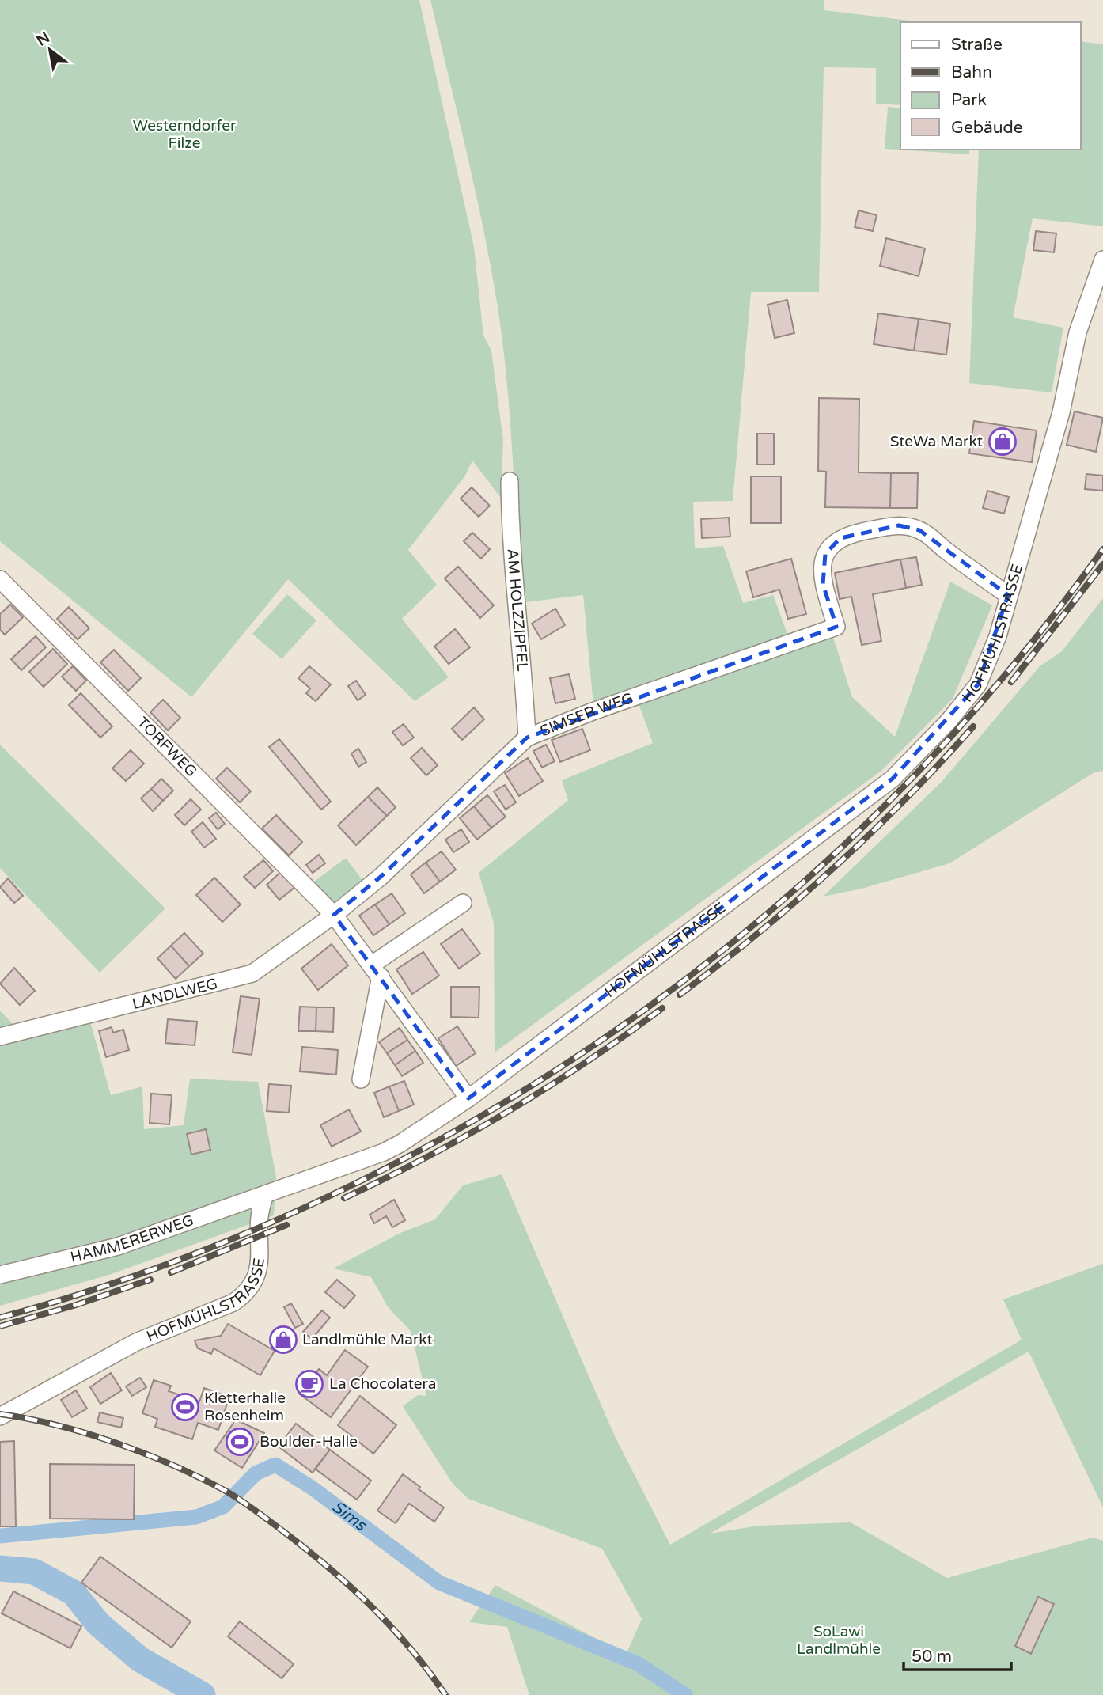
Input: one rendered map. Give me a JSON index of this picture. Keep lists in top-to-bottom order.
{
  "streets": {
    "street": [
      "AM HOLZZIPFEL",
      "HOFMÜHLSTRASSE",
      "SIMSER WEG",
      "TORFWEG",
      "LANDLWEG",
      "HAMMERERWEG"
    ]
  },
  "crossings": [
    ["AM HOLZZIPFEL", "SIMSER WEG"],
    ["HOFMÜHLSTRASSE", "SIMSER WEG"],
    ["HOFMÜHLSTRASSE", "HAMMERERWEG"],
    ["SIMSER WEG", "TORFWEG"],
    ["SIMSER WEG", "LANDLWEG"],
    ["TORFWEG", "LANDLWEG"]
  ],
  "water": ["Sims"],
  "parks": ["Westerndorfer Filze", "SoLawi Landlmühle"],
  "places": {
    "shop": ["SteWa Markt", "Landlmühle Markt"],
    "cafe": ["La Chocolatera"],
    "sports": ["Kletterhalle Rosenheim", "Boulder-Halle"]
  },
  "legend": [
    "Straße",
    "Bahn",
    "Park",
    "Gebäude"
  ],
  "scale_bar": "50 m",
  "north": "top left"
}
